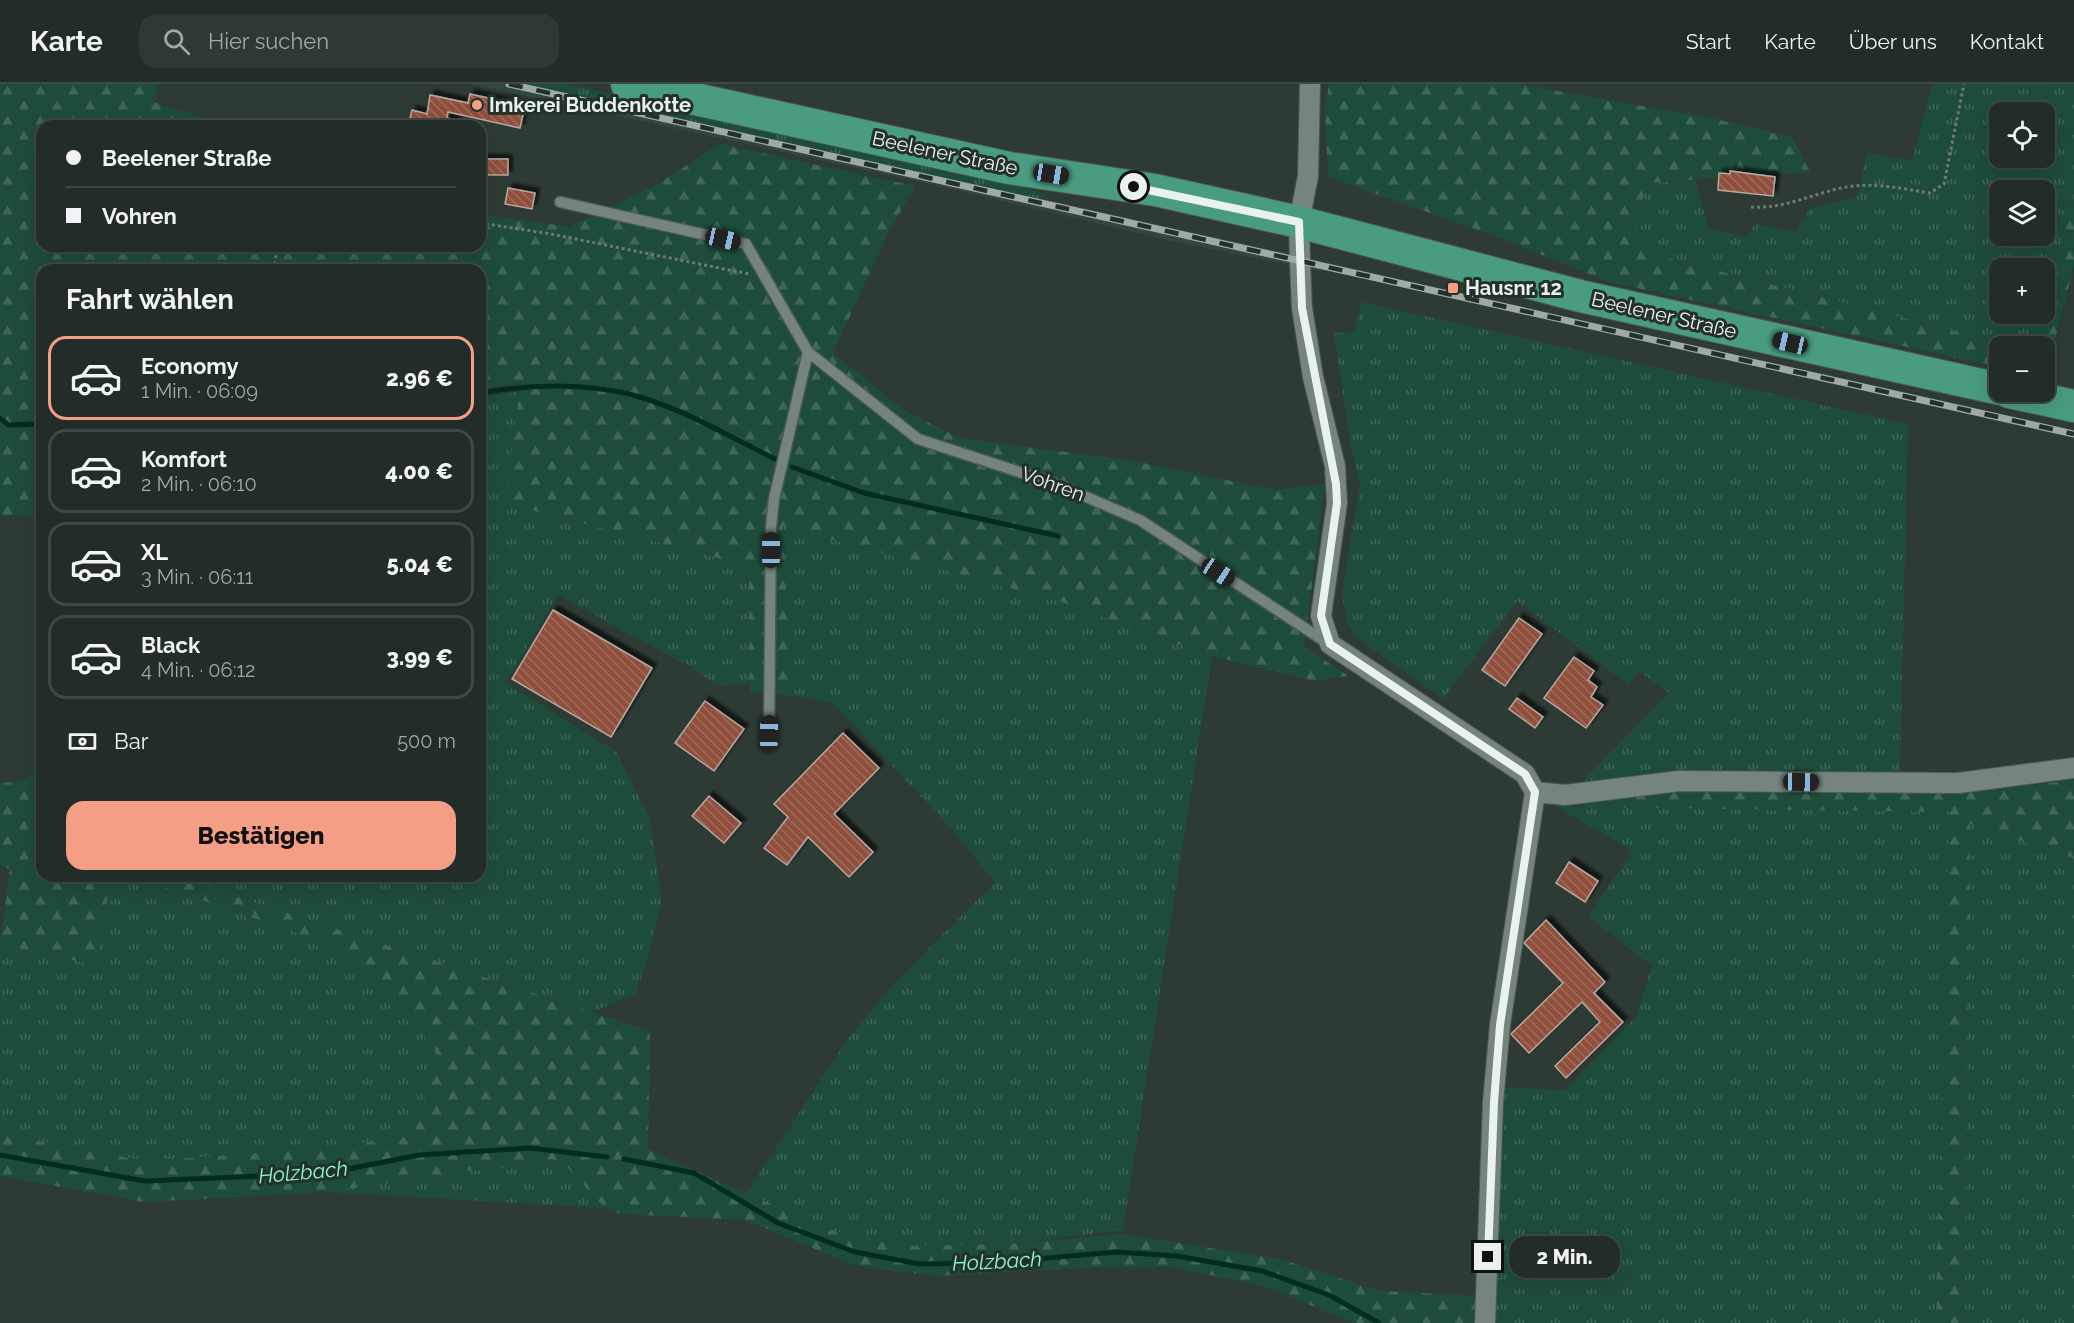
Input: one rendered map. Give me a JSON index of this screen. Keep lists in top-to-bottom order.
{
  "streets": {
    "main road": ["Beelener Straße"],
    "street": ["Vohren"]
  },
  "water": ["Holzbach"],
  "places": {
    "other": ["Imkerei Buddenkotte"],
    "transit": ["Hausnr. 12"]
  },
  "page": {
    "header": "Karte",
    "search": "Hier suchen",
    "nav": [
      "Start",
      "Karte",
      "Über uns",
      "Kontakt"
    ],
    "map_buttons": ["+", "−"],
    "banner": ["Beelener Straße", "Vohren"],
    "heading": "Fahrt wählen",
    "list": [
      {
        "name": "Economy",
        "note": "1 Min. · 06:09",
        "value": "2.96 €"
      },
      {
        "name": "Komfort",
        "note": "2 Min. · 06:10",
        "value": "4.00 €"
      },
      {
        "name": "XL",
        "note": "3 Min. · 06:11",
        "value": "5.04 €"
      },
      {
        "name": "Black",
        "note": "4 Min. · 06:12",
        "value": "3.99 €"
      }
    ],
    "pay": ["Bar", "500 m"],
    "buttons": "Bestätigen",
    "bubble": "2 Min."
  }
}
